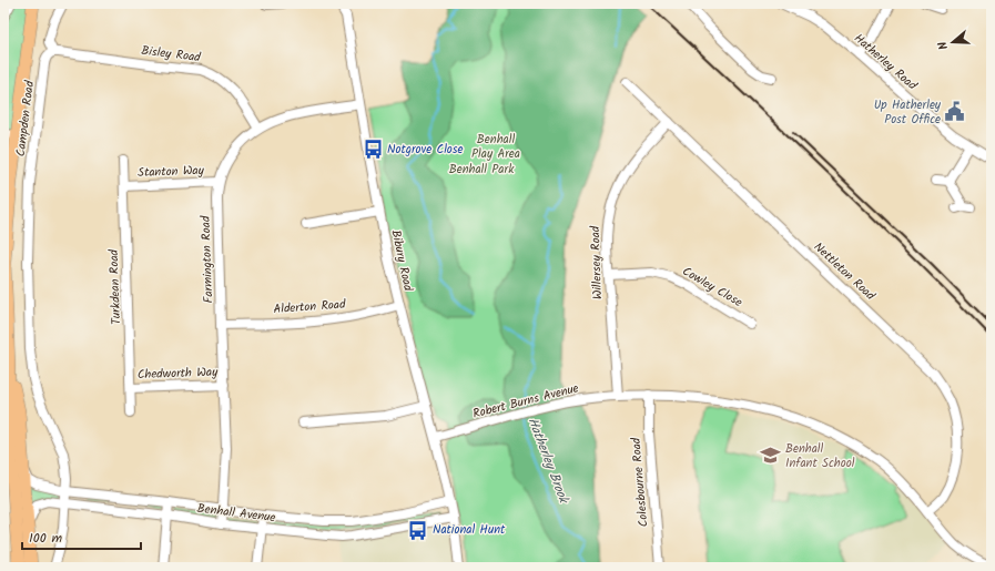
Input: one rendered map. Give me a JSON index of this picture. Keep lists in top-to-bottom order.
{
  "streets": {
    "street": [
      "Bisley Road",
      "Hatherley Road",
      "Campden Road",
      "Stanton Way",
      "Farmington Road",
      "Bibury Road",
      "Willersey Road",
      "Nettleton Road",
      "Turkdean Road",
      "Cowley Close",
      "Alderton Road",
      "Chedworth Way",
      "Robert Burns Avenue",
      "Colesbourne Road",
      "Benhall Avenue"
    ]
  },
  "crossings": [
    ["Bisley Road", "Campden Road"],
    ["Bisley Road", "Farmington Road"],
    ["Campden Road", "Benhall Avenue"],
    ["Stanton Way", "Farmington Road"],
    ["Stanton Way", "Turkdean Road"],
    ["Farmington Road", "Bibury Road"],
    ["Farmington Road", "Alderton Road"],
    ["Farmington Road", "Chedworth Way"],
    ["Farmington Road", "Benhall Avenue"],
    ["Bibury Road", "Alderton Road"],
    ["Bibury Road", "Robert Burns Avenue"],
    ["Bibury Road", "Benhall Avenue"],
    ["Willersey Road", "Nettleton Road"],
    ["Willersey Road", "Cowley Close"],
    ["Willersey Road", "Robert Burns Avenue"],
    ["Nettleton Road", "Robert Burns Avenue"],
    ["Turkdean Road", "Chedworth Way"],
    ["Robert Burns Avenue", "Colesbourne Road"]
  ],
  "water": ["Hatherley Brook"],
  "parks": ["Benhall Play Area", "Benhall Park"],
  "places": {
    "public building": ["Up Hatherley Post Office"],
    "bus stop": ["Notgrove Close", "National Hunt"],
    "school or university": ["Benhall Infant School"]
  },
  "scale_bar": "100 m",
  "north": "left"
}
